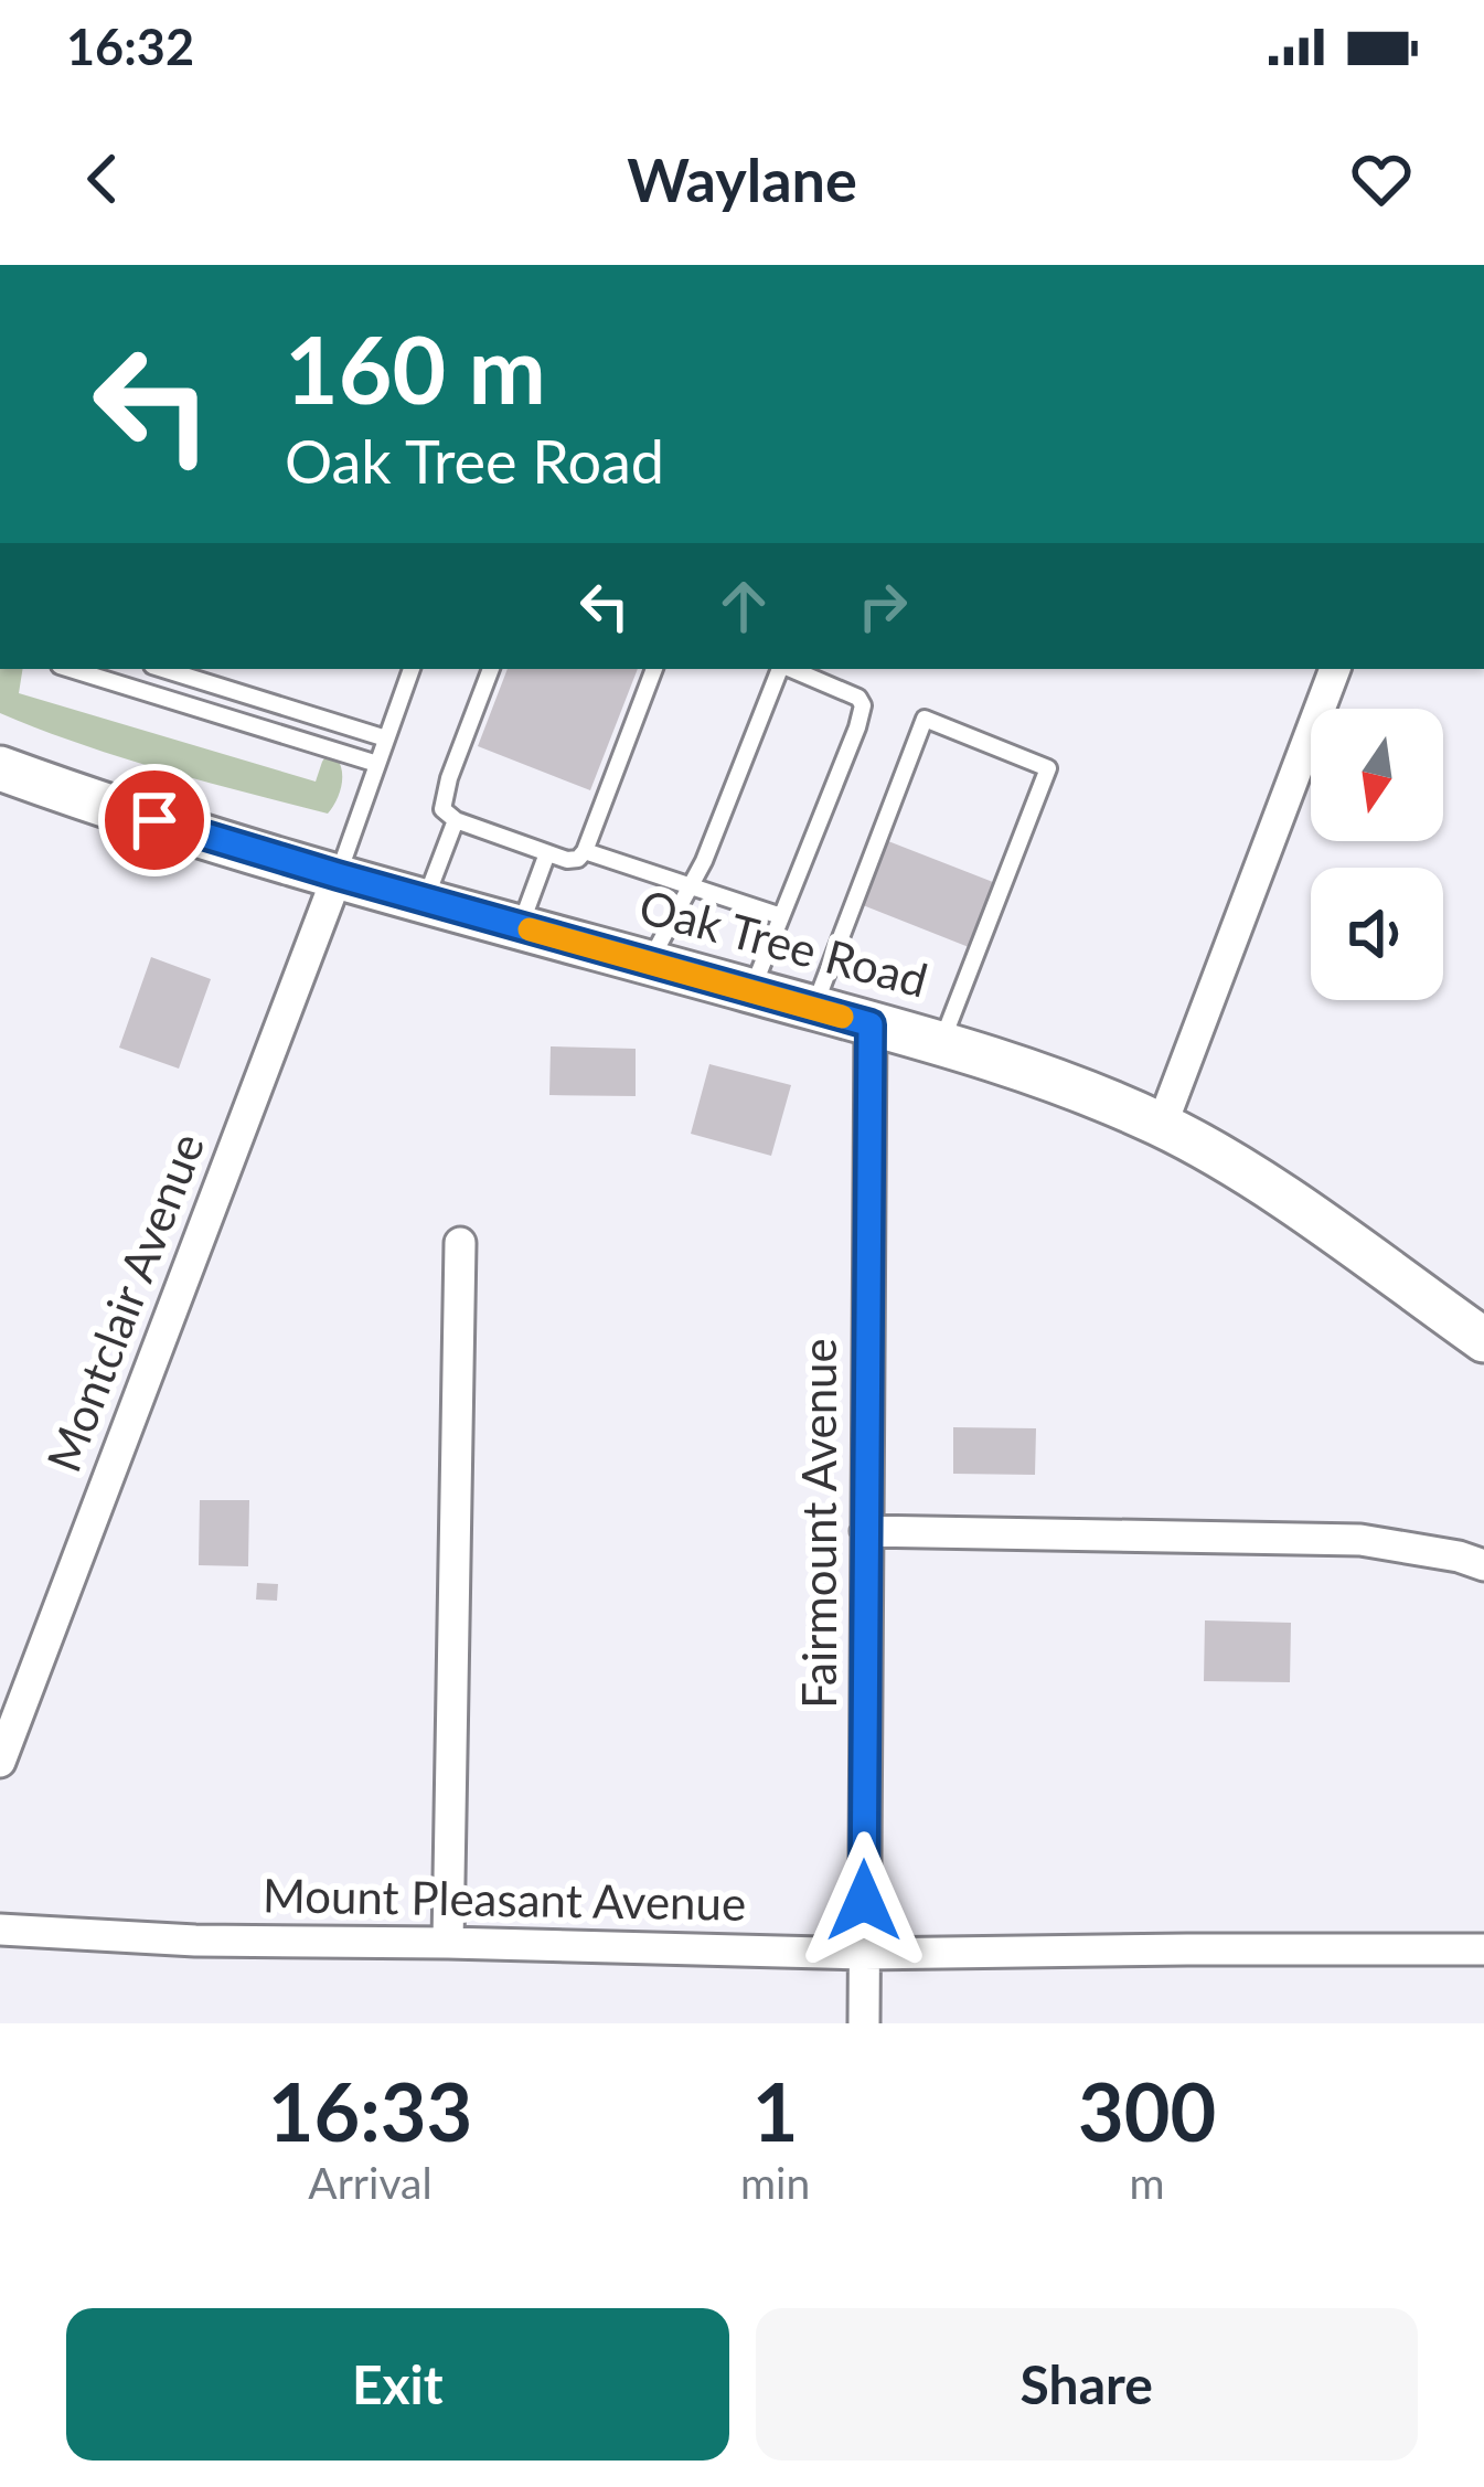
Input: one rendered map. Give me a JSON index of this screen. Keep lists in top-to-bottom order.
{
  "streets": {
    "main road": ["Oak Tree Road"],
    "street": ["Montclair Avenue", "Fairmount Avenue", "Mount Pleasant Avenue"]
  },
  "crossings": [
    ["Oak Tree Road", "Montclair Avenue"],
    ["Oak Tree Road", "Fairmount Avenue"],
    ["Fairmount Avenue", "Mount Pleasant Avenue"]
  ],
  "north": "bottom",
  "page": {
    "status": "16:32",
    "header": "Waylane",
    "turn": ["160 m", "Oak Tree Road"],
    "eta": [
      "16:33",
      "Arrival",
      "1",
      "min",
      "300",
      "m"
    ],
    "buttons": ["Exit", "Share"]
  }
}
